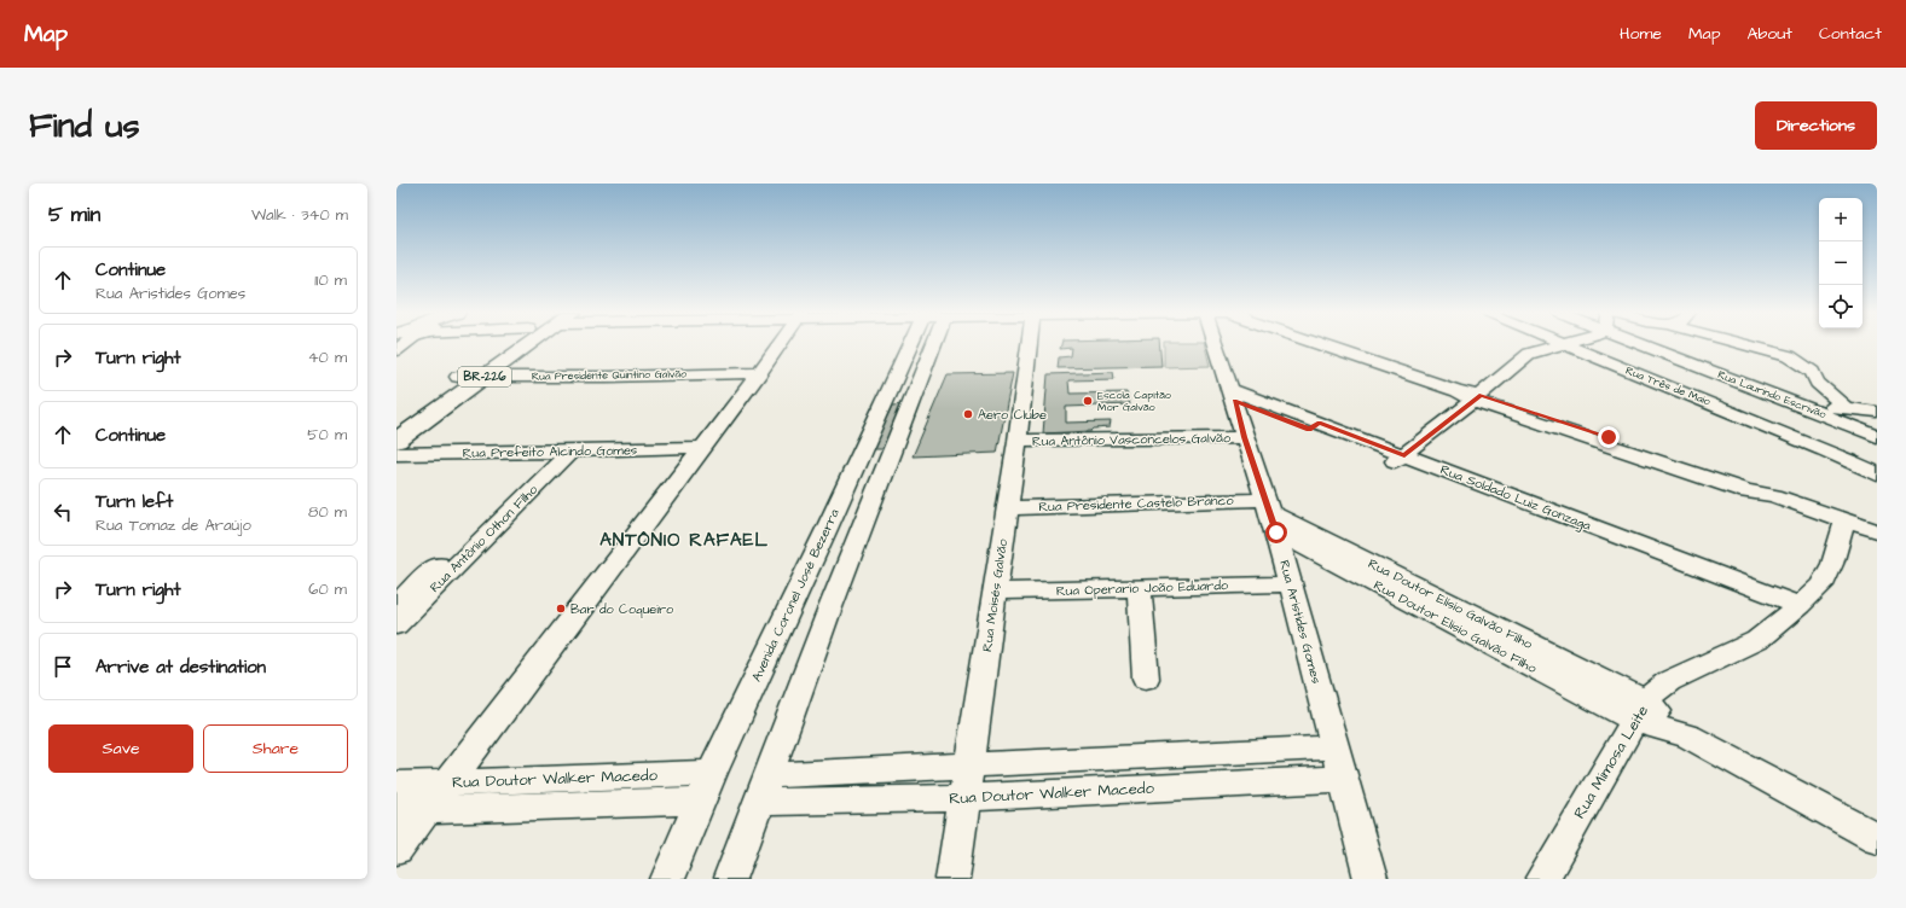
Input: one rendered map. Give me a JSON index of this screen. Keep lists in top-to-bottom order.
{
  "streets": {
    "main road": ["BR-226"],
    "street": [
      "Rua Presidente Quintino Galvão",
      "Rua Três de Maio",
      "Rua Laurindo Escrivão",
      "Rua Antônio Vasconcelos Galvão",
      "Rua Prefeito Alcindo Gomes",
      "Rua Soldado Luiz Gonzaga",
      "Rua Presidente Castelo Branco",
      "Rua Antônio Othon Filho",
      "Rua Operario João Eduardo",
      "Avenida Coronel José Bezerra",
      "Rua Moisés Galvão",
      "Rua Aristides Gomes",
      "Rua Doutor Elisio Galvão Filho",
      "Rua Mimosa Leite",
      "Rua Doutor Walker Macedo"
    ]
  },
  "crossings": [
    ["Rua Presidente Quintino Galvão", "BR-226"],
    ["Rua Antônio Vasconcelos Galvão", "Rua Moisés Galvão"],
    ["Rua Antônio Vasconcelos Galvão", "Rua Aristides Gomes"],
    ["Rua Prefeito Alcindo Gomes", "Rua Antônio Othon Filho"],
    ["Rua Soldado Luiz Gonzaga", "Rua Aristides Gomes"],
    ["Rua Soldado Luiz Gonzaga", "Rua Mimosa Leite"],
    ["Rua Presidente Castelo Branco", "Rua Moisés Galvão"],
    ["Rua Presidente Castelo Branco", "Rua Aristides Gomes"],
    ["Rua Presidente Castelo Branco", "Rua Doutor Elisio Galvão Filho"],
    ["Rua Operario João Eduardo", "Rua Moisés Galvão"],
    ["Rua Operario João Eduardo", "Rua Aristides Gomes"],
    ["Avenida Coronel José Bezerra", "Rua Doutor Walker Macedo"],
    ["Rua Moisés Galvão", "Rua Doutor Walker Macedo"],
    ["Rua Aristides Gomes", "Rua Doutor Elisio Galvão Filho"],
    ["Rua Aristides Gomes", "Rua Doutor Walker Macedo"],
    ["Rua Doutor Elisio Galvão Filho", "Rua Mimosa Leite"]
  ],
  "districts": ["ANTÔNIO RAFAEL"],
  "places": ["Escola Capitão Mor Galvão", "Aero Clube", "Bar do Coqueiro"],
  "page": {
    "header": "Map",
    "nav": [
      "Home",
      "Map",
      "About",
      "Contact"
    ],
    "buttons": [
      "Directions",
      ["Save", "Share"]
    ],
    "title": "Find us",
    "heading": ["5 min", "Walk · 340 m"],
    "map_buttons": ["+", "−"],
    "list": [
      ["Continue", "Rua Aristides Gomes", "110 m"],
      ["Turn right", "40 m"],
      ["Continue", "50 m"],
      ["Turn left", "Rua Tomaz de Araújo", "80 m"],
      ["Turn right", "60 m"],
      "Arrive at destination"
    ]
  }
}
